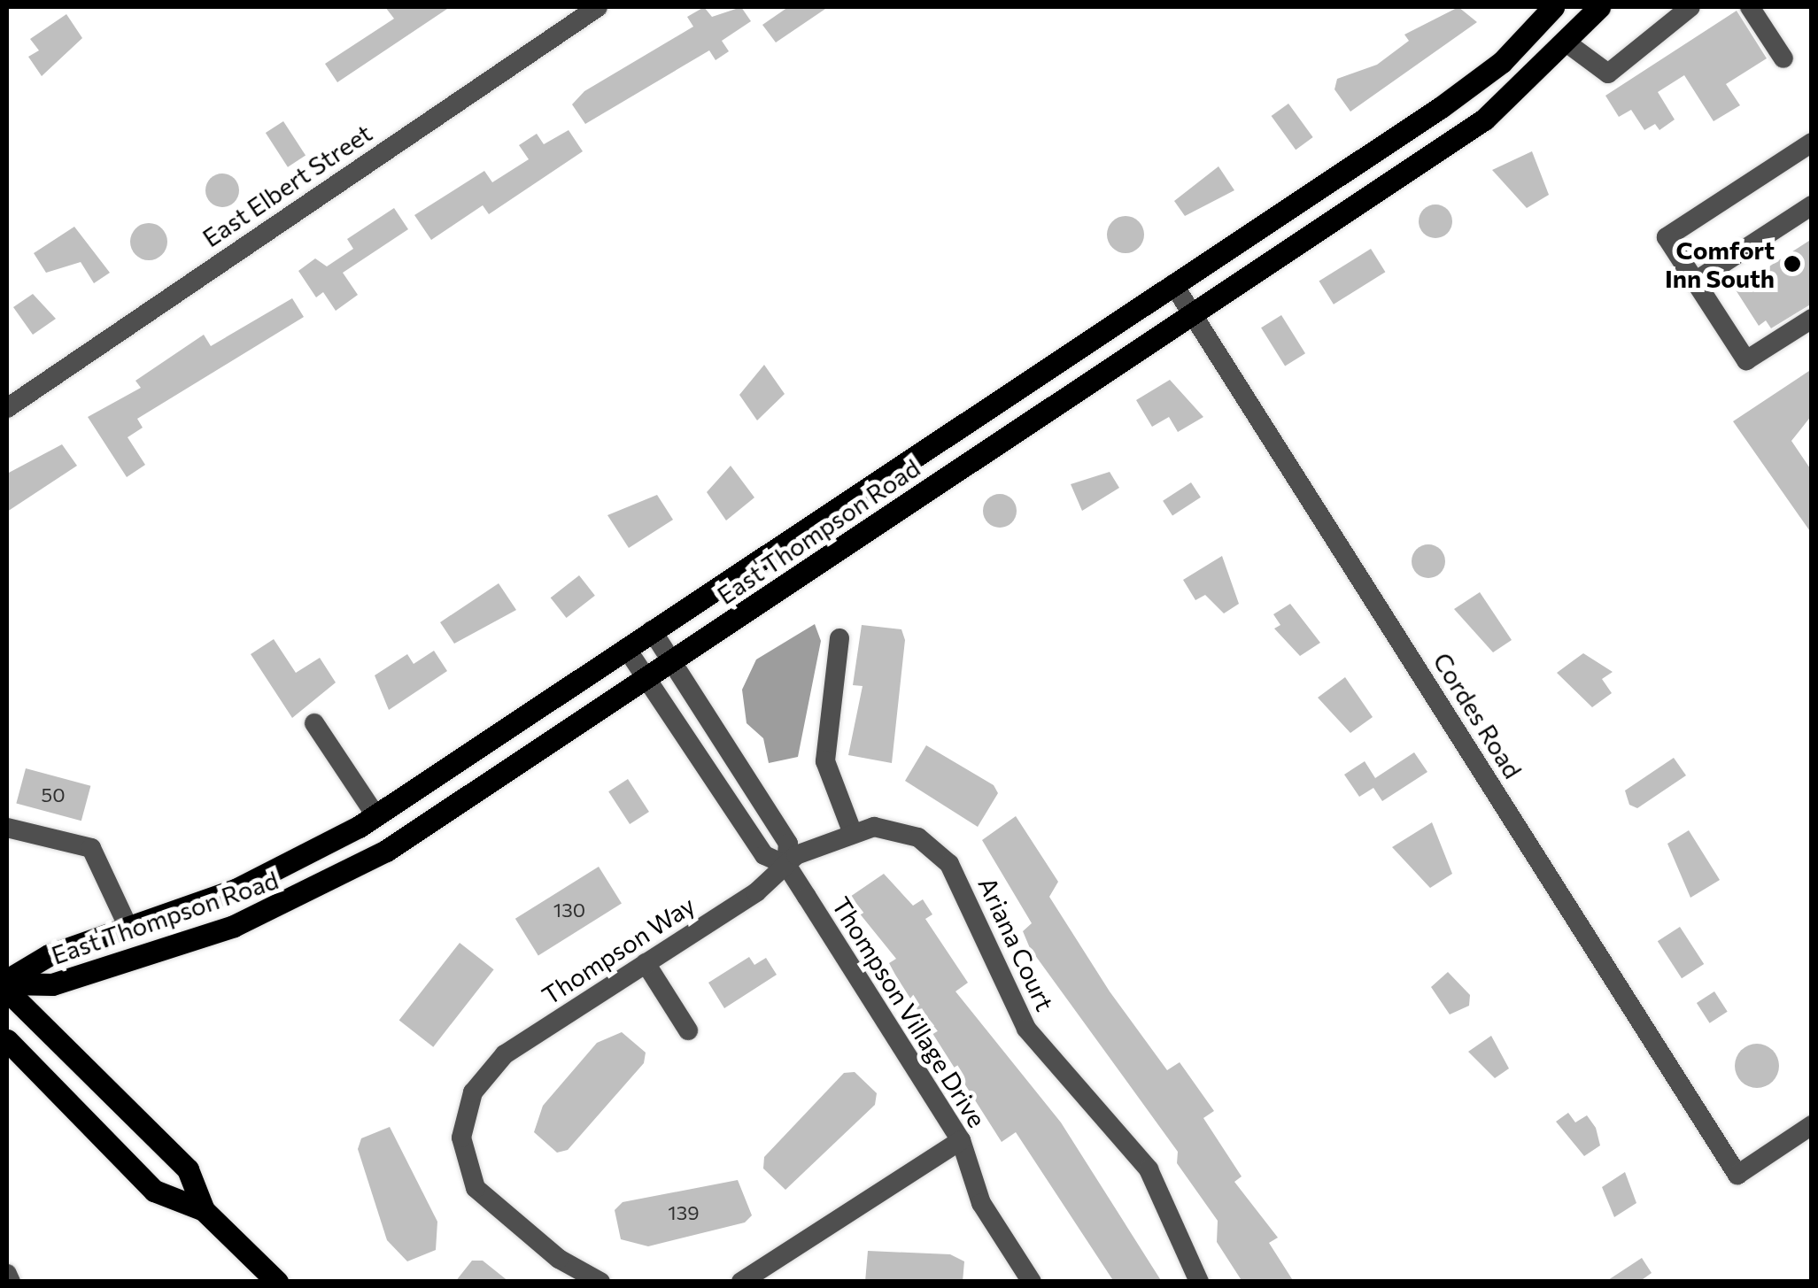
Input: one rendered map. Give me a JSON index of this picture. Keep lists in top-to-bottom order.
{
  "streets": {
    "main road": ["East Thompson Road"],
    "street": [
      "East Elbert Street",
      "Cordes Road",
      "Ariana Court",
      "Thompson Way",
      "Thompson Village Drive"
    ]
  },
  "crossings": [
    ["East Thompson Road", "Cordes Road"],
    ["East Thompson Road", "Thompson Village Drive"],
    ["Ariana Court", "Thompson Way"],
    ["Ariana Court", "Thompson Village Drive"],
    ["Thompson Way", "Thompson Village Drive"]
  ],
  "places": ["Comfort Inn South"],
  "house_numbers": ["50", "130", "139"]
}
